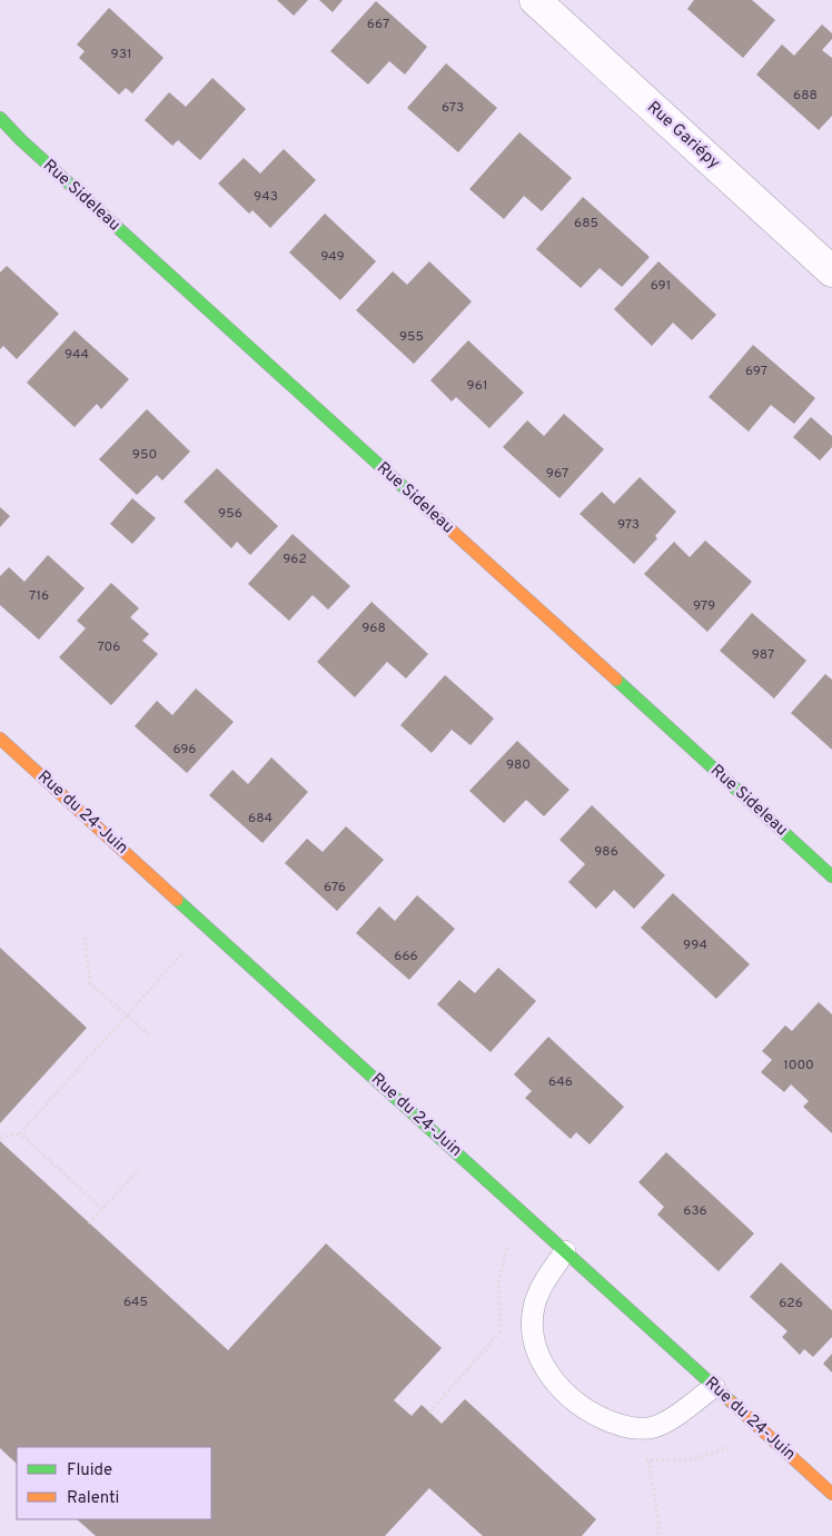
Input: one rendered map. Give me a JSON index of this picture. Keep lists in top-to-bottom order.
{
  "streets": {
    "street": ["Rue Gariépy", "Rue Sideleau", "Rue du 24-Juin"]
  },
  "house_numbers": [
    "667",
    "931",
    "688",
    "673",
    "943",
    "685",
    "949",
    "691",
    "955",
    "944",
    "697",
    "961",
    "950",
    "967",
    "956",
    "973",
    "962",
    "716",
    "979",
    "968",
    "706",
    "987",
    "696",
    "980",
    "684",
    "986",
    "676",
    "994",
    "666",
    "1000",
    "646",
    "636",
    "645",
    "626"
  ],
  "legend": ["Fluide", "Ralenti"]
}
